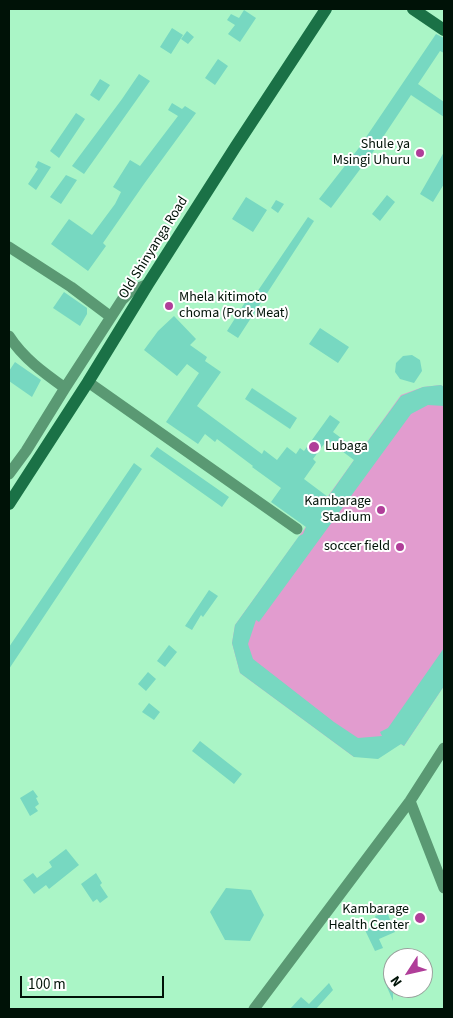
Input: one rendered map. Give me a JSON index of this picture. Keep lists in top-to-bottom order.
{
  "streets": {
    "main road": ["Old Shinyanga Road"]
  },
  "places": [
    "Shule ya Msingi Uhuru",
    "Mhela kitimoto choma (Pork Meat)",
    "Lubaga",
    "Kambarage Stadium",
    "soccer field",
    "Kambarage Health Center"
  ],
  "scale_bar": "100 m",
  "north": "bottom left"
}
